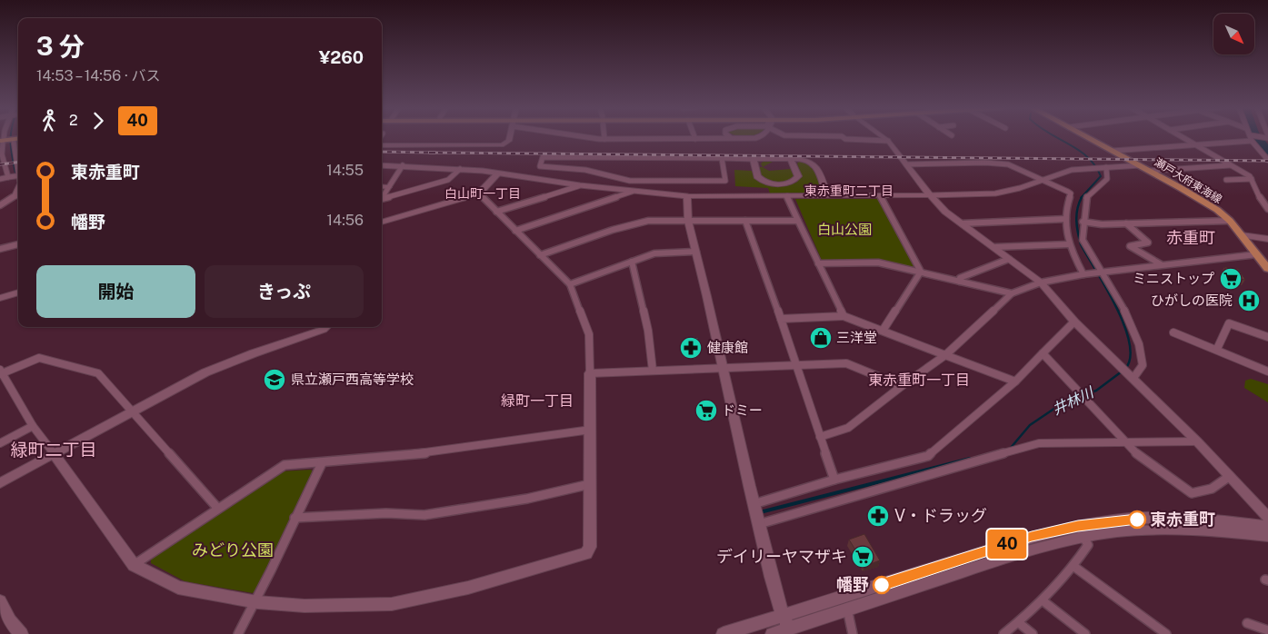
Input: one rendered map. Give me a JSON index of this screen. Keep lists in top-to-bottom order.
{
  "streets": {
    "main road": ["瀬戸大府東海線"]
  },
  "districts": [
    "東赤重町二丁目",
    "白山町一丁目",
    "赤重町",
    "東赤重町一丁目",
    "緑町一丁目",
    "緑町二丁目"
  ],
  "water": ["井林川"],
  "parks": ["白山公園", "みどり公園"],
  "places": {
    "supermarket": ["ミニストップ", "ドミー", "デイリーヤマザキ"],
    "hospital": ["ひがしの医院"],
    "shop": ["三洋堂"],
    "pharmacy": ["健康館", "V・ドラッグ"],
    "school or university": ["県立瀬戸西高等学校"],
    "other": ["東赤重町", "幡野"]
  },
  "lines": ["bus line 40"],
  "north": "bottom right",
  "page": {
    "on_map": "40",
    "heading": ["3 分", "14:53 – 14:56 · バス", "¥260"],
    "legs": ["2", "40"],
    "list": [
      {
        "name": "東赤重町",
        "value": "14:55"
      },
      {
        "name": "幡野",
        "value": "14:56"
      }
    ],
    "buttons": ["開始", "きっぷ"]
  }
}
